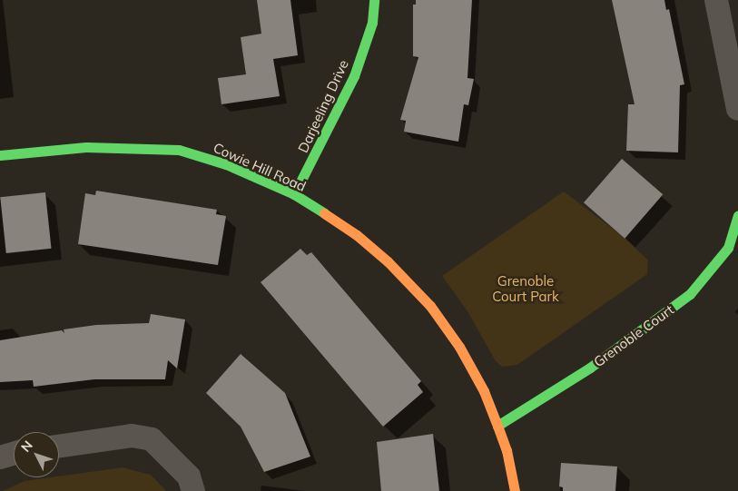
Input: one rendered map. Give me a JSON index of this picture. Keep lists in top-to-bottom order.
{
  "streets": {
    "street": ["Darjeeling Drive", "Cowie Hill Road", "Grenoble Court"]
  },
  "crossings": [
    ["Darjeeling Drive", "Cowie Hill Road"],
    ["Cowie Hill Road", "Grenoble Court"]
  ],
  "parks": ["Grenoble Court Park"],
  "north": "top left"
}
